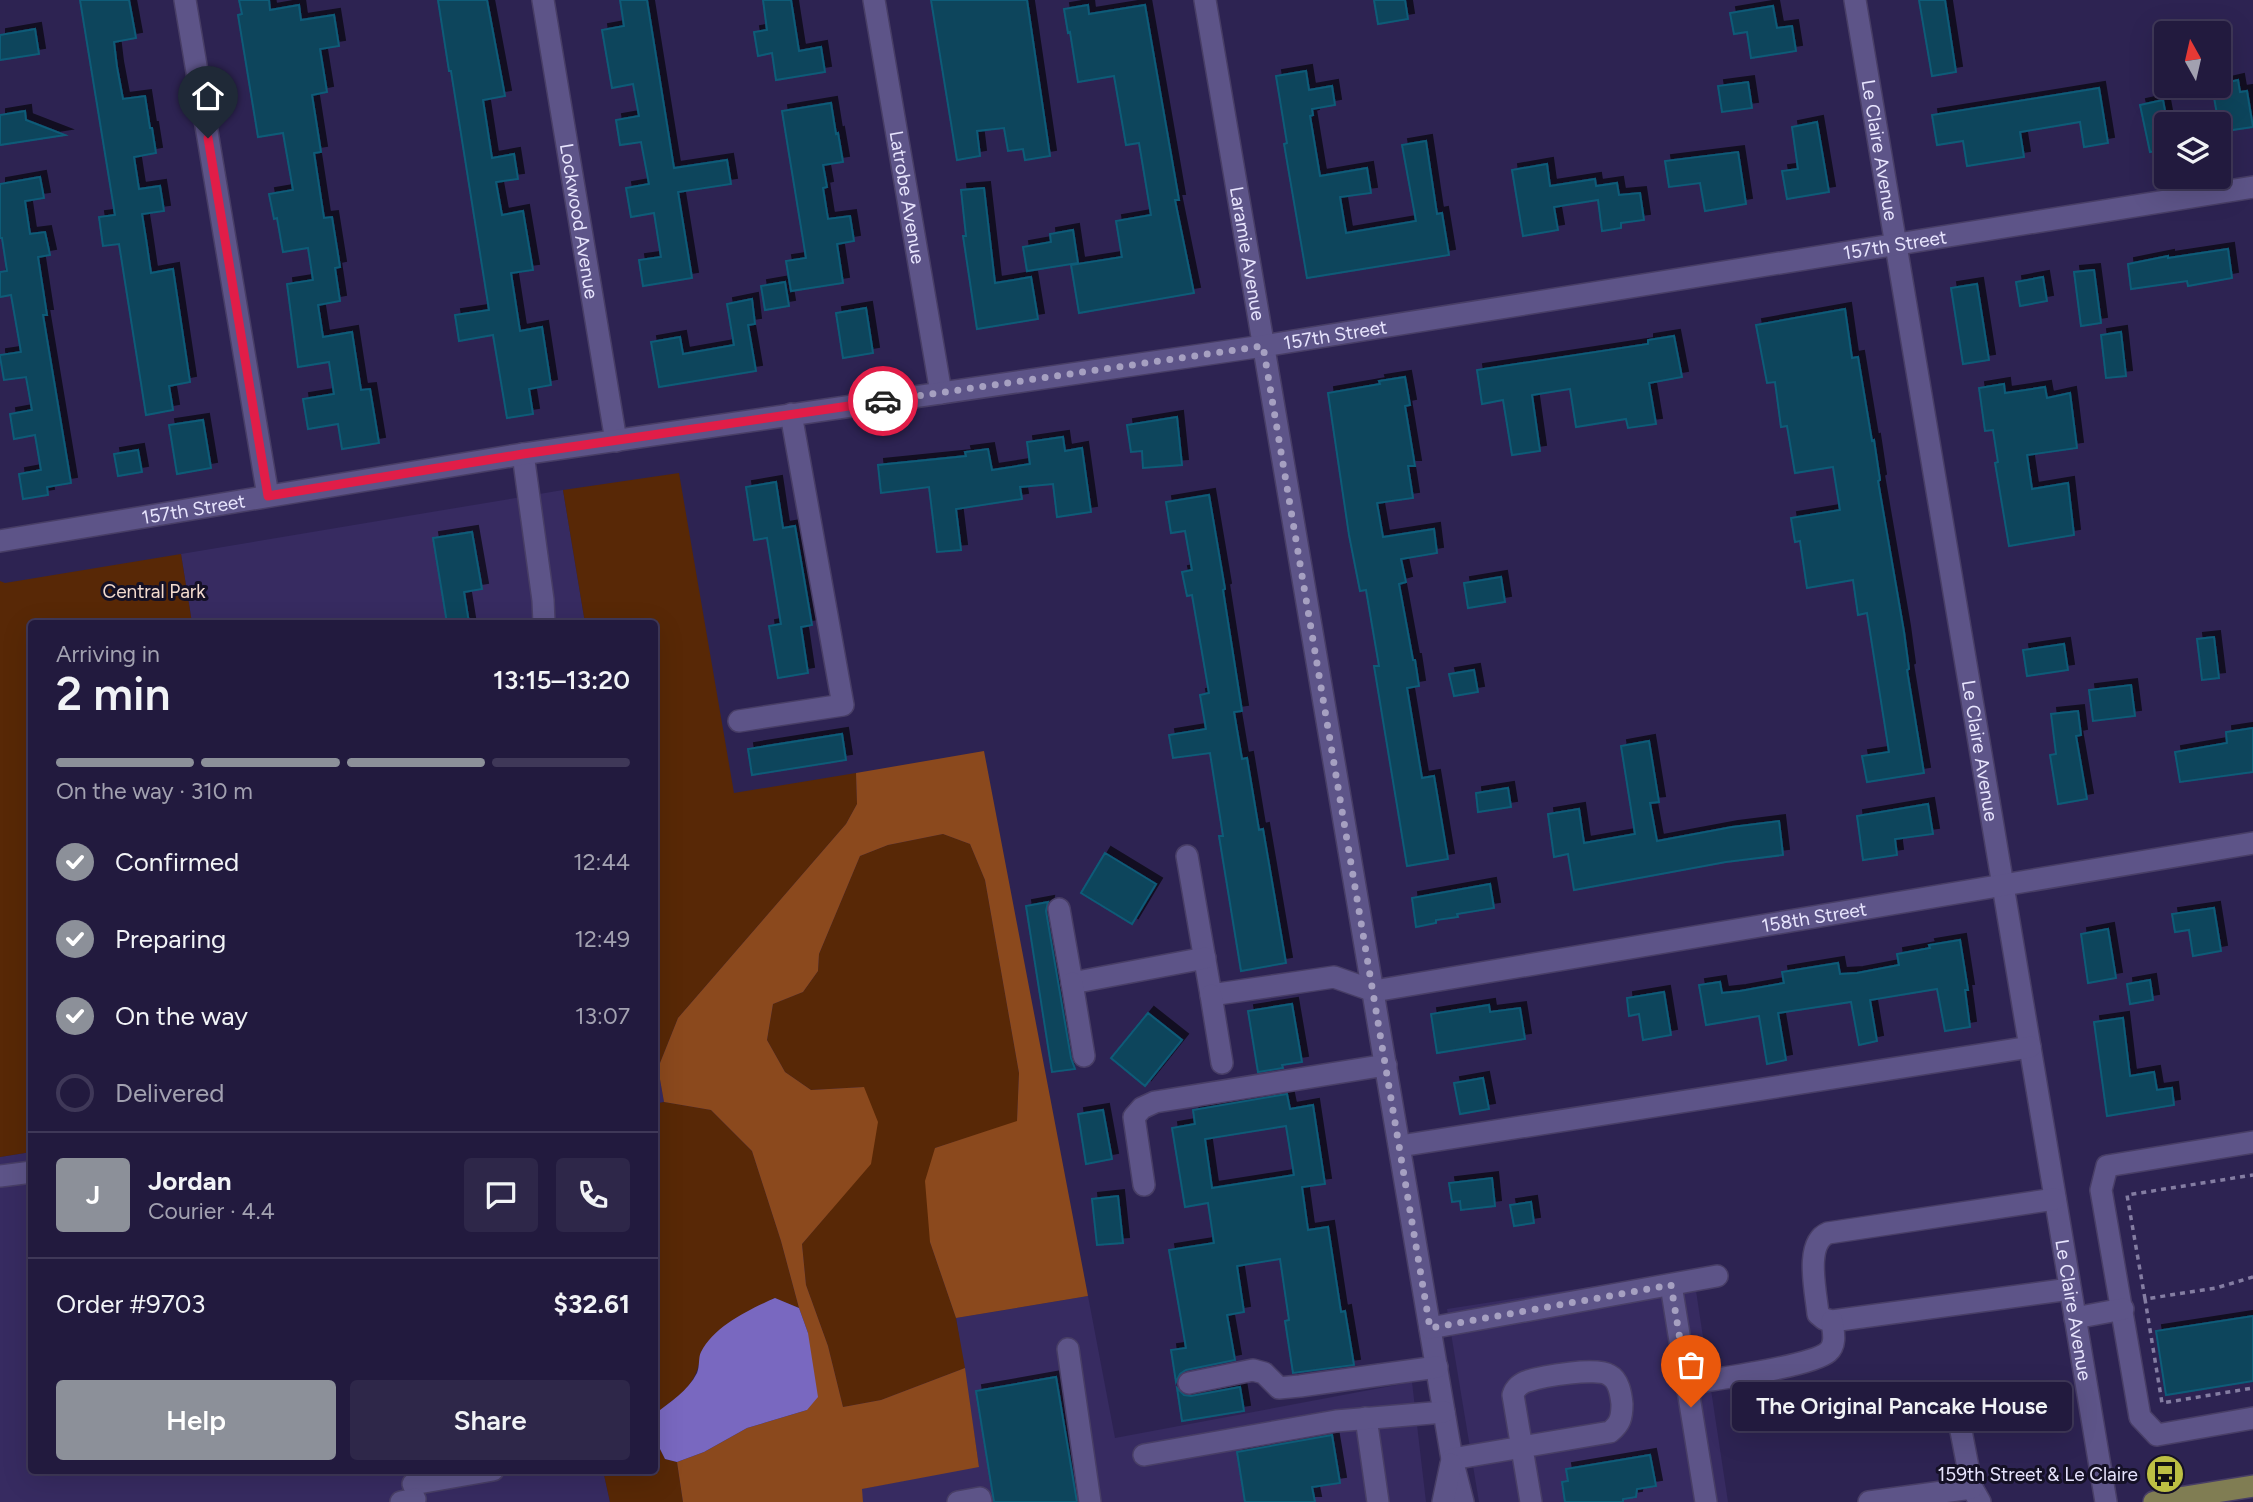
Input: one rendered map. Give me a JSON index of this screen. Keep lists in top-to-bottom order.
{
  "streets": {
    "street": [
      "Le Claire Avenue",
      "Latrobe Avenue",
      "Lockwood Avenue",
      "157th Street",
      "Laramie Avenue",
      "158th Street"
    ]
  },
  "crossings": [
    ["Le Claire Avenue", "157th Street"],
    ["Le Claire Avenue", "158th Street"],
    ["Latrobe Avenue", "157th Street"],
    ["Lockwood Avenue", "157th Street"],
    ["157th Street", "Laramie Avenue"],
    ["Laramie Avenue", "158th Street"]
  ],
  "parks": ["Central Park"],
  "places": {
    "other": ["The Original Pancake House"],
    "bus stop": ["159th Street & Le Claire"]
  },
  "north": "top",
  "page": {
    "heading": ["2 min", "Arriving in", "13:15–13:20"],
    "panel": [
      "Jordan",
      "Courier · 4.4",
      "Order #9703",
      "$32.61"
    ],
    "bar": "On the way · 310 m",
    "list": [
      ["Confirmed", "12:44"],
      ["Preparing", "12:49"],
      ["On the way", "13:07"],
      "Delivered"
    ],
    "round": "J",
    "buttons": ["Help", "Share"],
    "bubble": "The Original Pancake House"
  }
}
